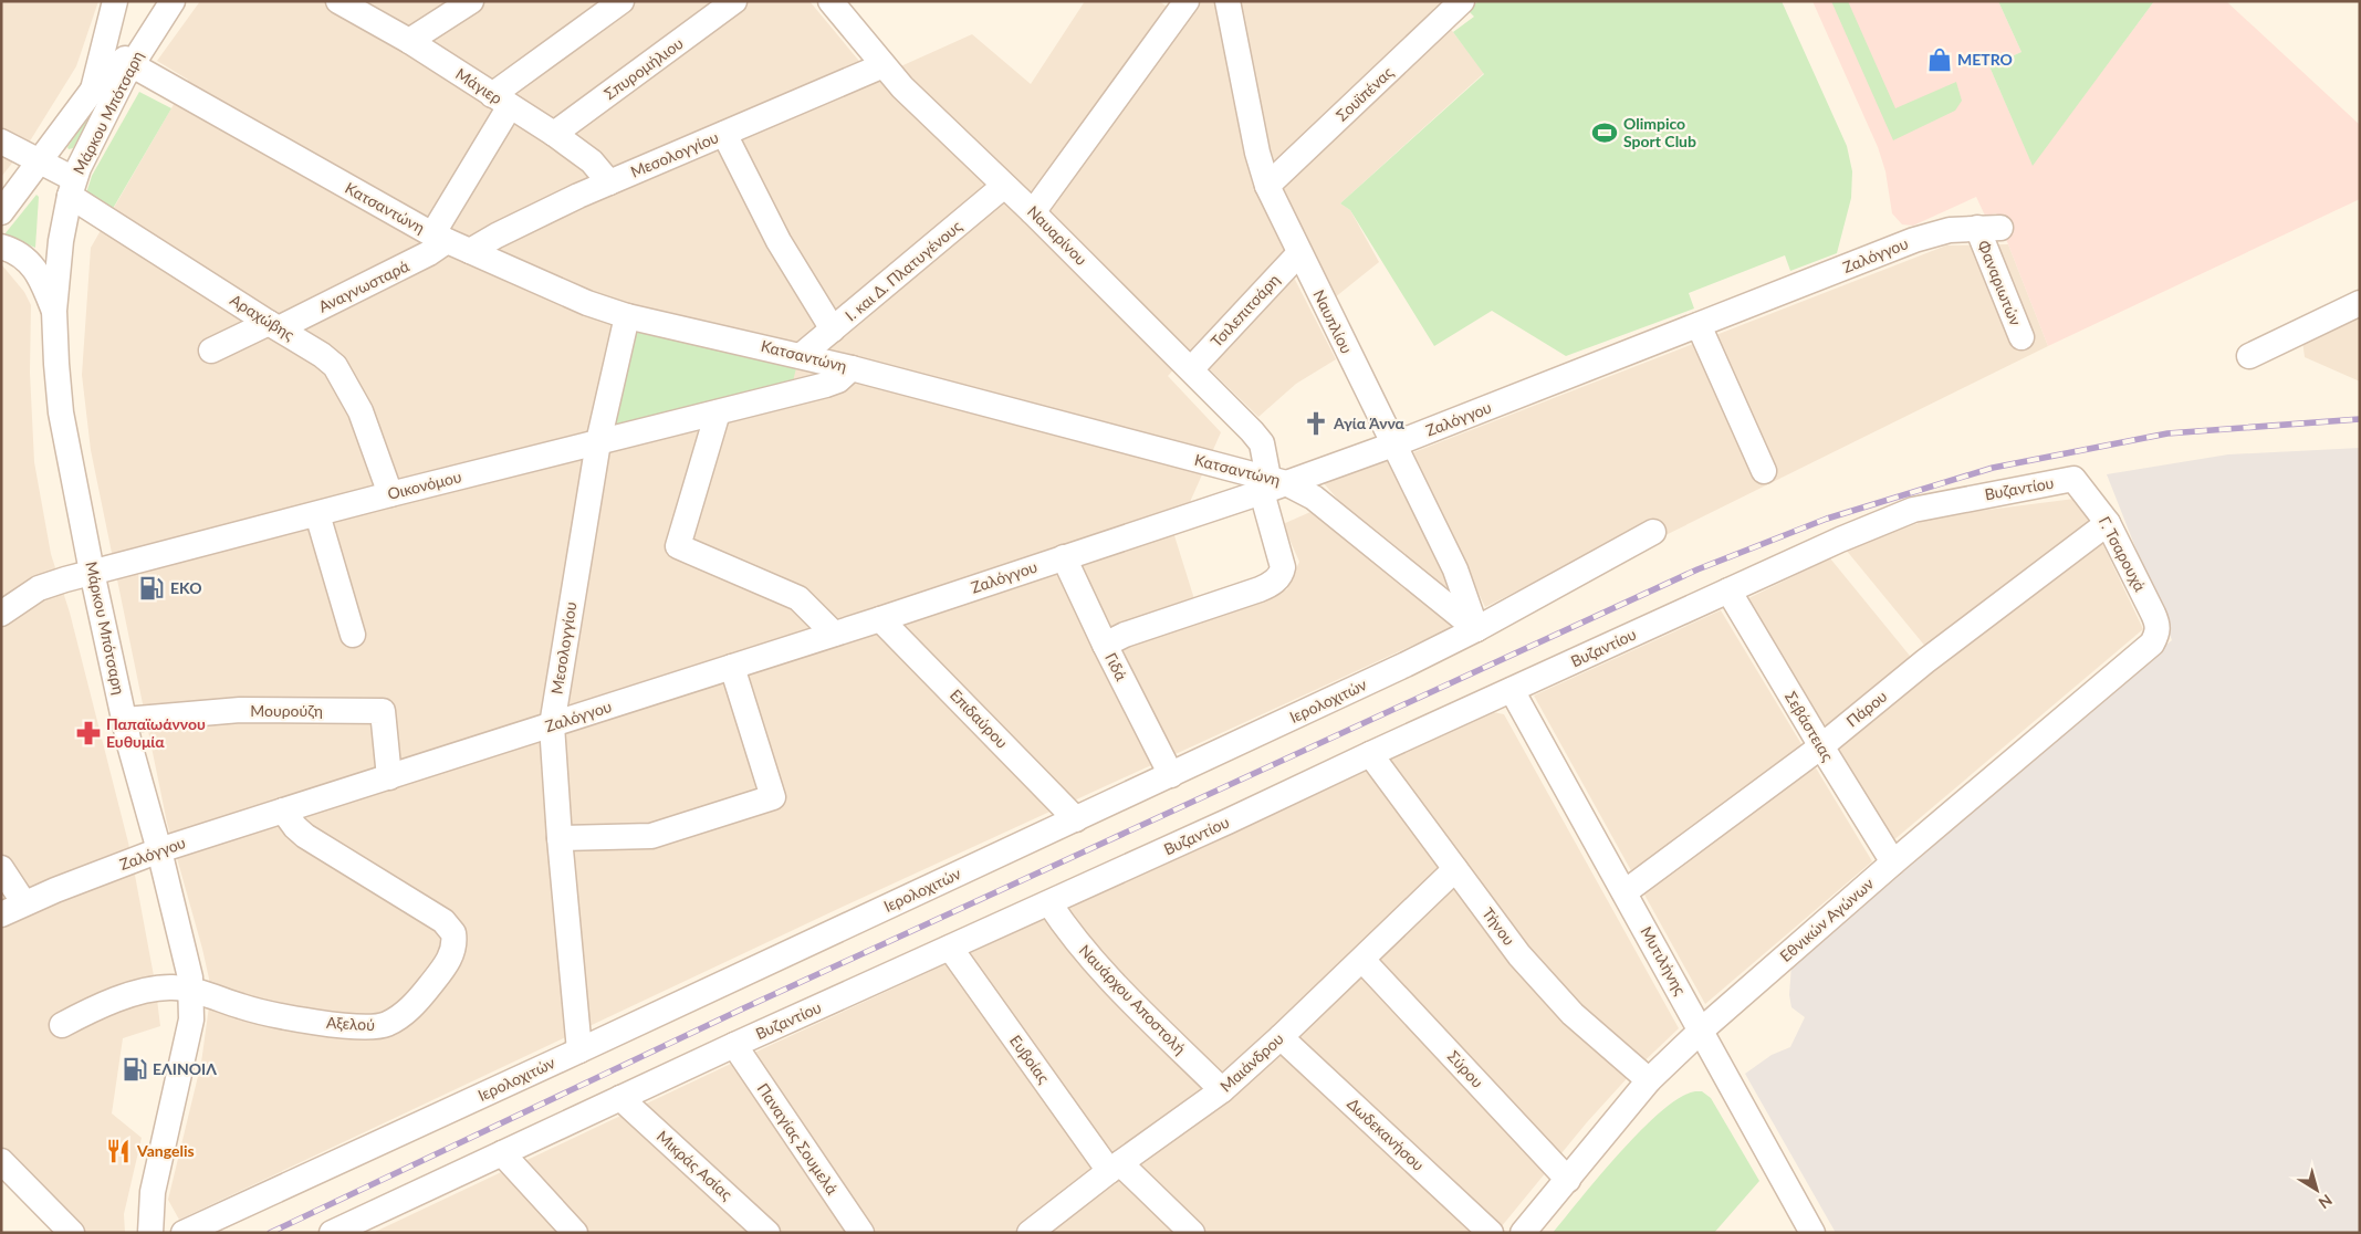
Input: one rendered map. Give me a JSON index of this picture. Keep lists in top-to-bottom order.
{
  "streets": {
    "street": [
      "Σπυρομήλιου",
      "Μάγιερ",
      "Σουϊπένας",
      "Μάρκου Μπότσαρη",
      "Μεσολογγίου",
      "Κατσαντώνη",
      "Ναυαρίνου",
      "Ζαλόγγου",
      "Ι. και Δ. Πλατυγένους",
      "Φαναριωτών",
      "Αναγνωσταρά",
      "Τσιλεπιτσάρη",
      "Αραχώβης",
      "Ναυπλίου",
      "Οικονόμου",
      "Βυζαντίου",
      "Γ. Τσαρουχά",
      "Γιδά",
      "Ιερολοχιτών",
      "Πάρου",
      "Μουρούζη",
      "Επιδαύρου",
      "Σεβάστειας",
      "Εθνικών Αγώνων",
      "Τήνου",
      "Μυτιλήνης",
      "Ναυάρχου Αποστολή",
      "Αξελού",
      "Ευβοίας",
      "Μαιάνδρου",
      "Σύρου",
      "Δωδεκανήσου",
      "Παναγίας Σουμελά",
      "Μικράς Ασίας"
    ]
  },
  "crossings": [
    ["Σπυρομήλιου", "Μάγιερ"],
    ["Μάγιερ", "Μεσολογγίου"],
    ["Μάγιερ", "Αναγνωσταρά"],
    ["Σουϊπένας", "Ναυπλίου"],
    ["Μάρκου Μπότσαρη", "Κατσαντώνη"],
    ["Μάρκου Μπότσαρη", "Ζαλόγγου"],
    ["Μάρκου Μπότσαρη", "Αραχώβης"],
    ["Μάρκου Μπότσαρη", "Οικονόμου"],
    ["Μάρκου Μπότσαρη", "Μουρούζη"],
    ["Μάρκου Μπότσαρη", "Αξελού"],
    ["Μεσολογγίου", "Κατσαντώνη"],
    ["Μεσολογγίου", "Ναυαρίνου"],
    ["Μεσολογγίου", "Ζαλόγγου"],
    ["Μεσολογγίου", "Οικονόμου"],
    ["Μεσολογγίου", "Ιερολοχιτών"],
    ["Κατσαντώνη", "Ναυαρίνου"],
    ["Κατσαντώνη", "Ζαλόγγου"],
    ["Κατσαντώνη", "Ι. και Δ. Πλατυγένους"],
    ["Κατσαντώνη", "Αναγνωσταρά"],
    ["Κατσαντώνη", "Ναυπλίου"],
    ["Κατσαντώνη", "Οικονόμου"],
    ["Κατσαντώνη", "Ιερολοχιτών"],
    ["Ναυαρίνου", "Ζαλόγγου"],
    ["Ναυαρίνου", "Ι. και Δ. Πλατυγένους"],
    ["Ναυαρίνου", "Τσιλεπιτσάρη"],
    ["Ναυαρίνου", "Γιδά"],
    ["Ζαλόγγου", "Φαναριωτών"],
    ["Ζαλόγγου", "Ναυπλίου"],
    ["Ζαλόγγου", "Γιδά"],
    ["Ζαλόγγου", "Μουρούζη"],
    ["Ζαλόγγου", "Επιδαύρου"],
    ["Ζαλόγγου", "Αξελού"],
    ["Αναγνωσταρά", "Αραχώβης"],
    ["Τσιλεπιτσάρη", "Ναυπλίου"],
    ["Αραχώβης", "Οικονόμου"],
    ["Ναυπλίου", "Ιερολοχιτών"],
    ["Βυζαντίου", "Γ. Τσαρουχά"],
    ["Βυζαντίου", "Σεβάστειας"],
    ["Βυζαντίου", "Τήνου"],
    ["Βυζαντίου", "Μυτιλήνης"],
    ["Βυζαντίου", "Ναυάρχου Αποστολή"],
    ["Βυζαντίου", "Ευβοίας"],
    ["Βυζαντίου", "Παναγίας Σουμελά"],
    ["Βυζαντίου", "Μικράς Ασίας"],
    ["Γ. Τσαρουχά", "Πάρου"],
    ["Γ. Τσαρουχά", "Εθνικών Αγώνων"],
    ["Γιδά", "Ιερολοχιτών"],
    ["Ιερολοχιτών", "Επιδαύρου"],
    ["Πάρου", "Σεβάστειας"],
    ["Πάρου", "Μυτιλήνης"],
    ["Σεβάστειας", "Εθνικών Αγώνων"],
    ["Εθνικών Αγώνων", "Τήνου"],
    ["Εθνικών Αγώνων", "Μυτιλήνης"],
    ["Εθνικών Αγώνων", "Σύρου"],
    ["Τήνου", "Μαιάνδρου"],
    ["Ναυάρχου Αποστολή", "Μαιάνδρου"],
    ["Ευβοίας", "Μαιάνδρου"],
    ["Μαιάνδρου", "Σύρου"],
    ["Μαιάνδρου", "Δωδεκανήσου"]
  ],
  "places": {
    "shop": ["METRO"],
    "sports": ["Olimpico Sport Club"],
    "church": ["Αγία Άννα"],
    "fuel station": ["EKO", "ΕΛΙΝΟΙΛ"],
    "pharmacy": ["Παπαϊωάννου Ευθυμία"],
    "restaurant": ["Vangelis"]
  },
  "north": "bottom right"
}
